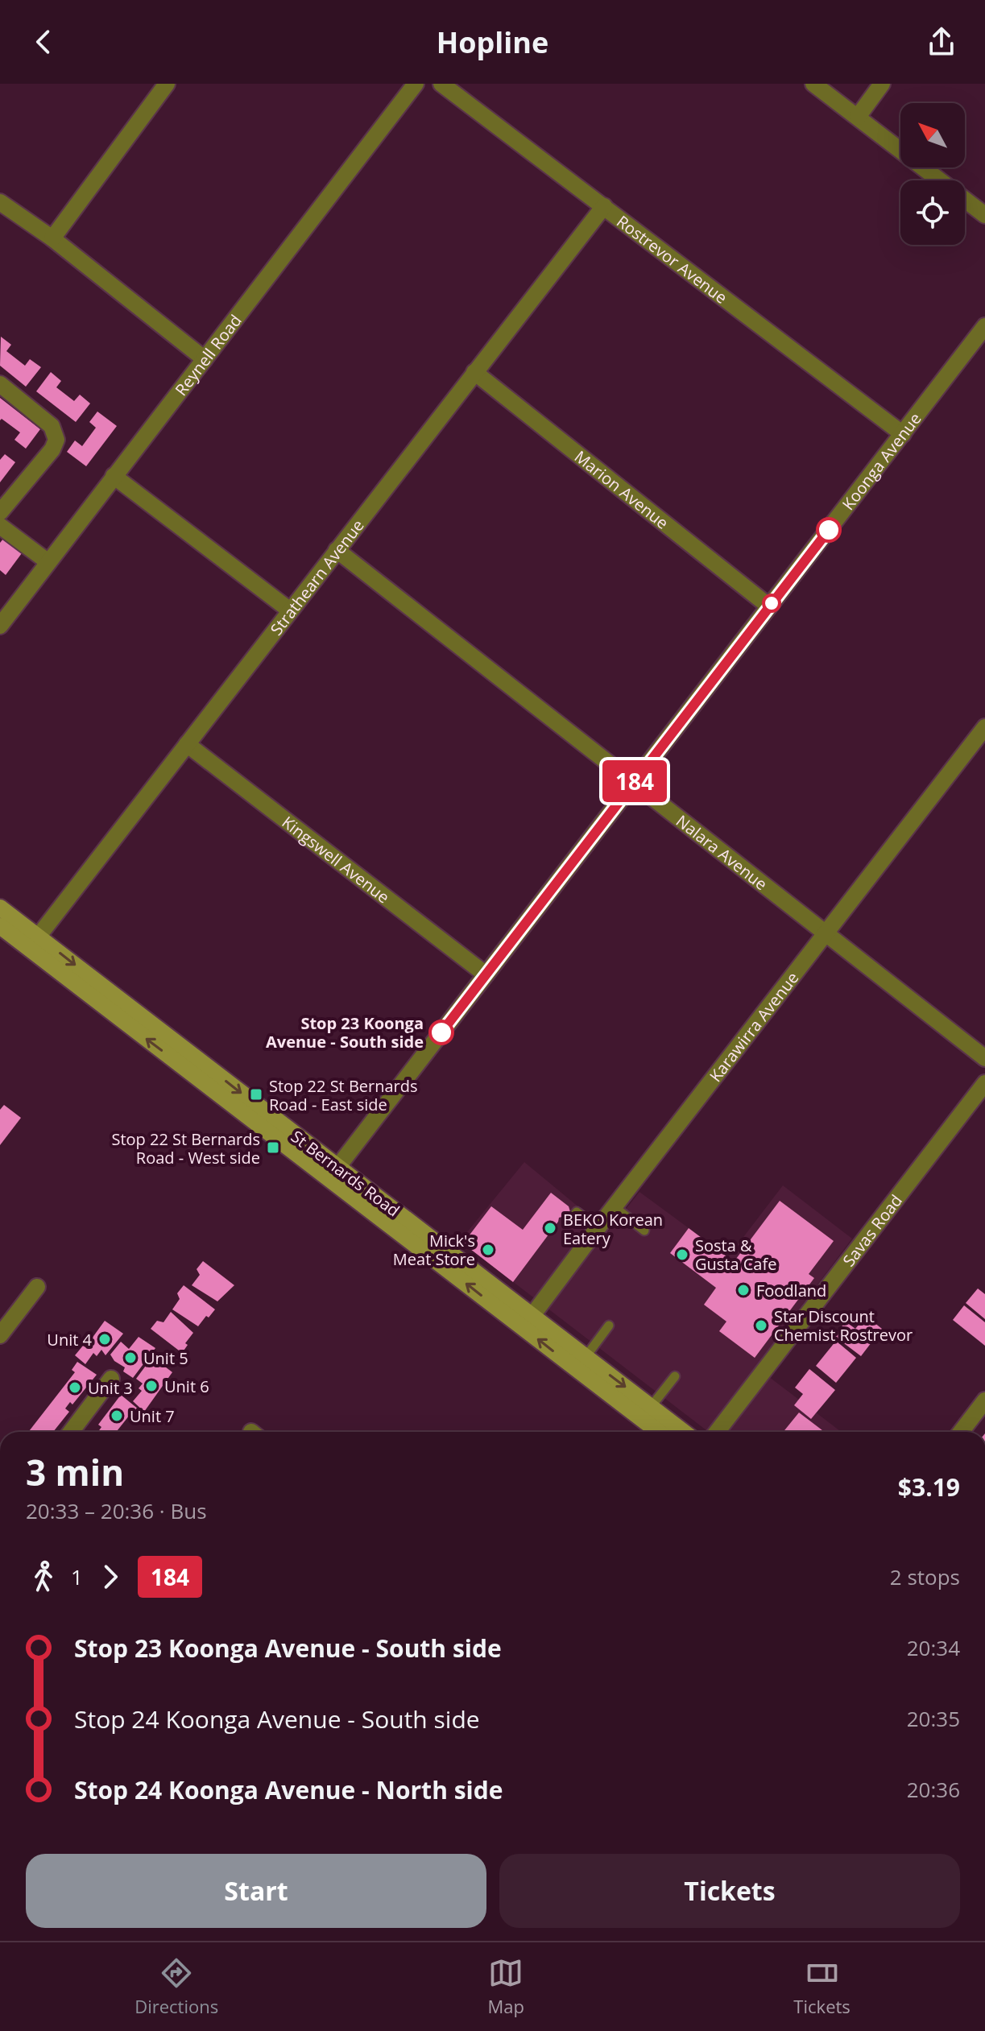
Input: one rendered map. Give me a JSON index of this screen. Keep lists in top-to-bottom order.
{
  "streets": {
    "main road": ["St Bernards Road"],
    "street": [
      "Rostrevor Avenue",
      "Reynell Road",
      "Koonga Avenue",
      "Marion Avenue",
      "Strathearn Avenue",
      "Nalara Avenue",
      "Kingswell Avenue",
      "Karawirra Avenue",
      "Savas Road"
    ]
  },
  "crossings": [
    ["Rostrevor Avenue", "Koonga Avenue"],
    ["Rostrevor Avenue", "Strathearn Avenue"],
    ["Koonga Avenue", "Marion Avenue"],
    ["Koonga Avenue", "Nalara Avenue"],
    ["Koonga Avenue", "Kingswell Avenue"],
    ["Koonga Avenue", "St Bernards Road"],
    ["Marion Avenue", "Strathearn Avenue"],
    ["Strathearn Avenue", "Nalara Avenue"],
    ["Strathearn Avenue", "Kingswell Avenue"],
    ["Strathearn Avenue", "St Bernards Road"],
    ["Nalara Avenue", "Karawirra Avenue"],
    ["Karawirra Avenue", "St Bernards Road"]
  ],
  "places": {
    "other": [
      "Stop 23 Koonga Avenue - South side",
      "BEKO Korean Eatery",
      "Mick's Meat Store",
      "Sosta & Gusta Cafe",
      "Foodland",
      "Star Discount Chemist Rostrevor",
      "Unit 4",
      "Unit 5",
      "Unit 6",
      "Unit 3",
      "Unit 7"
    ],
    "transit": ["Stop 22 St Bernards Road - East side", "Stop 22 St Bernards Road - West side"]
  },
  "lines": ["bus line 184"],
  "north": "top left",
  "page": {
    "header": "Hopline",
    "on_map": "184",
    "heading": ["3 min", "20:33 – 20:36 · Bus", "$3.19"],
    "legs": ["1", "184", "2 stops"],
    "list": [
      {
        "name": "Stop 23 Koonga Avenue - South side",
        "value": "20:34"
      },
      {
        "name": "Stop 24 Koonga Avenue - South side",
        "value": "20:35"
      },
      {
        "name": "Stop 24 Koonga Avenue - North side",
        "value": "20:36"
      }
    ],
    "buttons": ["Start", "Tickets"],
    "tabs": ["Directions", "Map", "Tickets"]
  }
}
